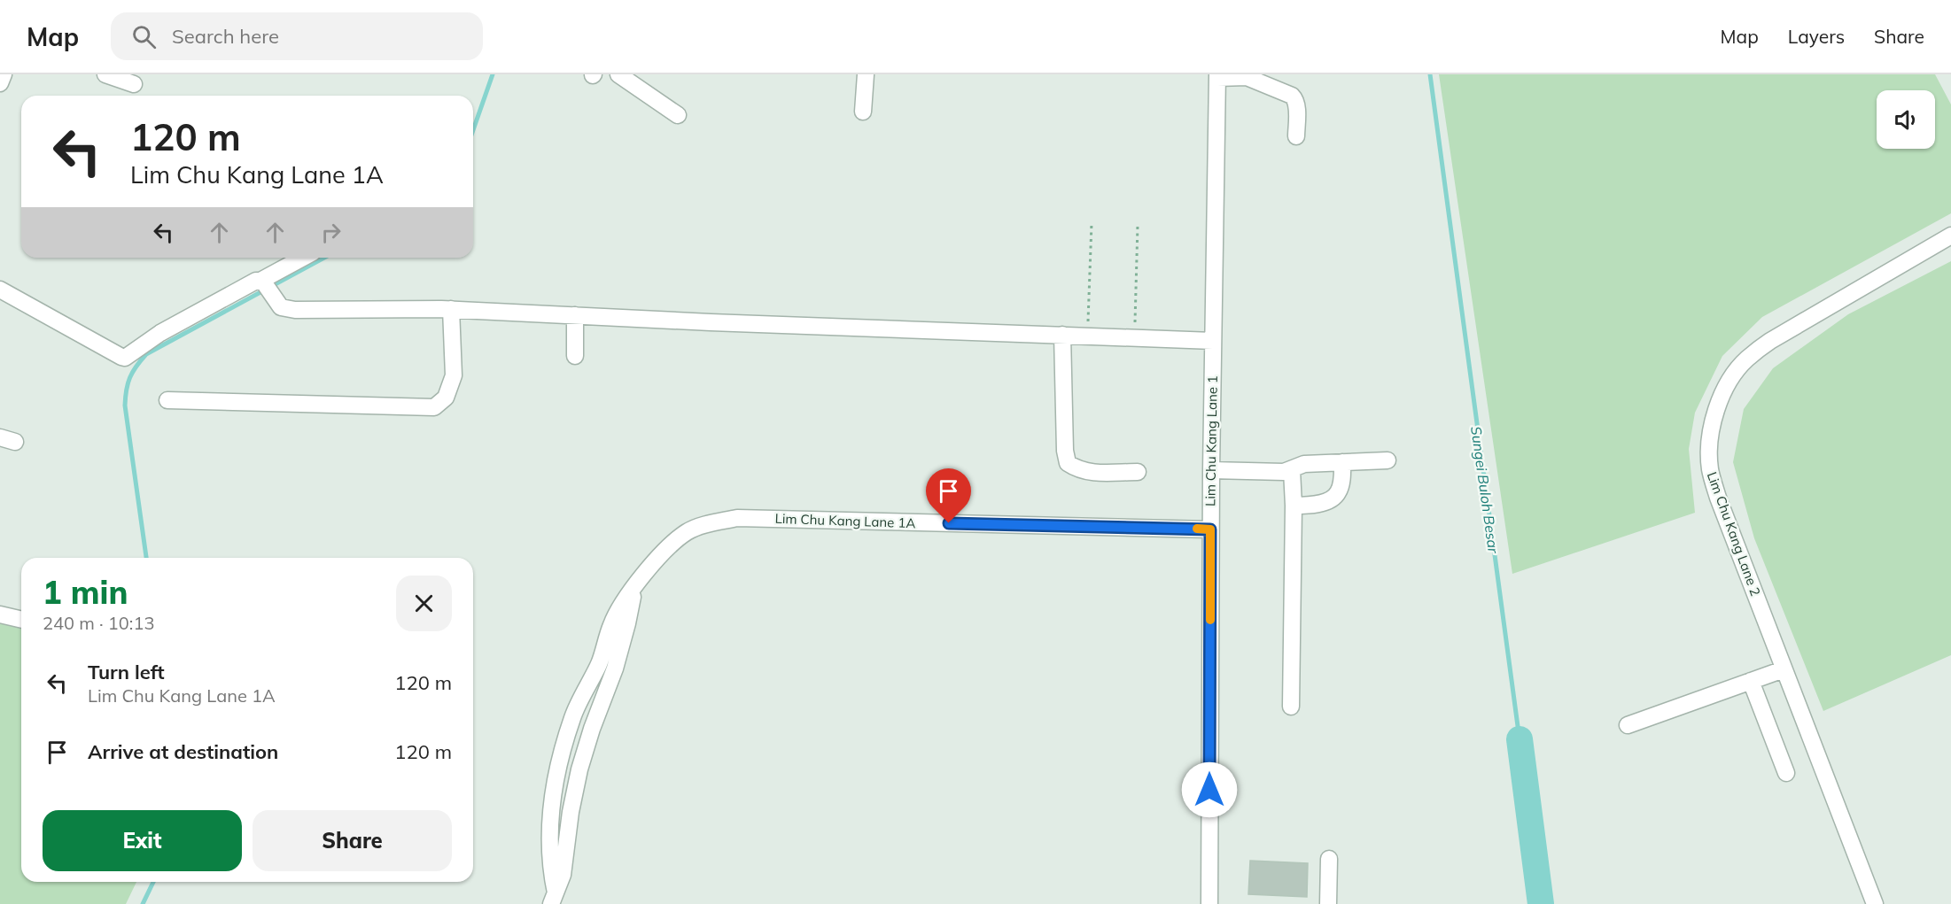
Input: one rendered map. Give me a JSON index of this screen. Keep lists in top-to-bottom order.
{
  "streets": {
    "street": ["Lim Chu Kang Lane 1", "Lim Chu Kang Lane 1A", "Lim Chu Kang Lane 2"]
  },
  "crossings": [
    ["Lim Chu Kang Lane 1", "Lim Chu Kang Lane 1A"]
  ],
  "water": ["Sungei Buloh Besar"],
  "page": {
    "header": "Map",
    "search": "Search here",
    "nav": ["Map", "Layers", "Share"],
    "turn": ["120 m", "Lim Chu Kang Lane 1A"],
    "heading": ["1 min", "240 m · 10:13"],
    "list": [
      {
        "name": "Turn left",
        "note": "Lim Chu Kang Lane 1A",
        "value": "120 m"
      },
      {
        "name": "Arrive at destination",
        "value": "120 m"
      }
    ],
    "buttons": ["Exit", "Share"]
  }
}
